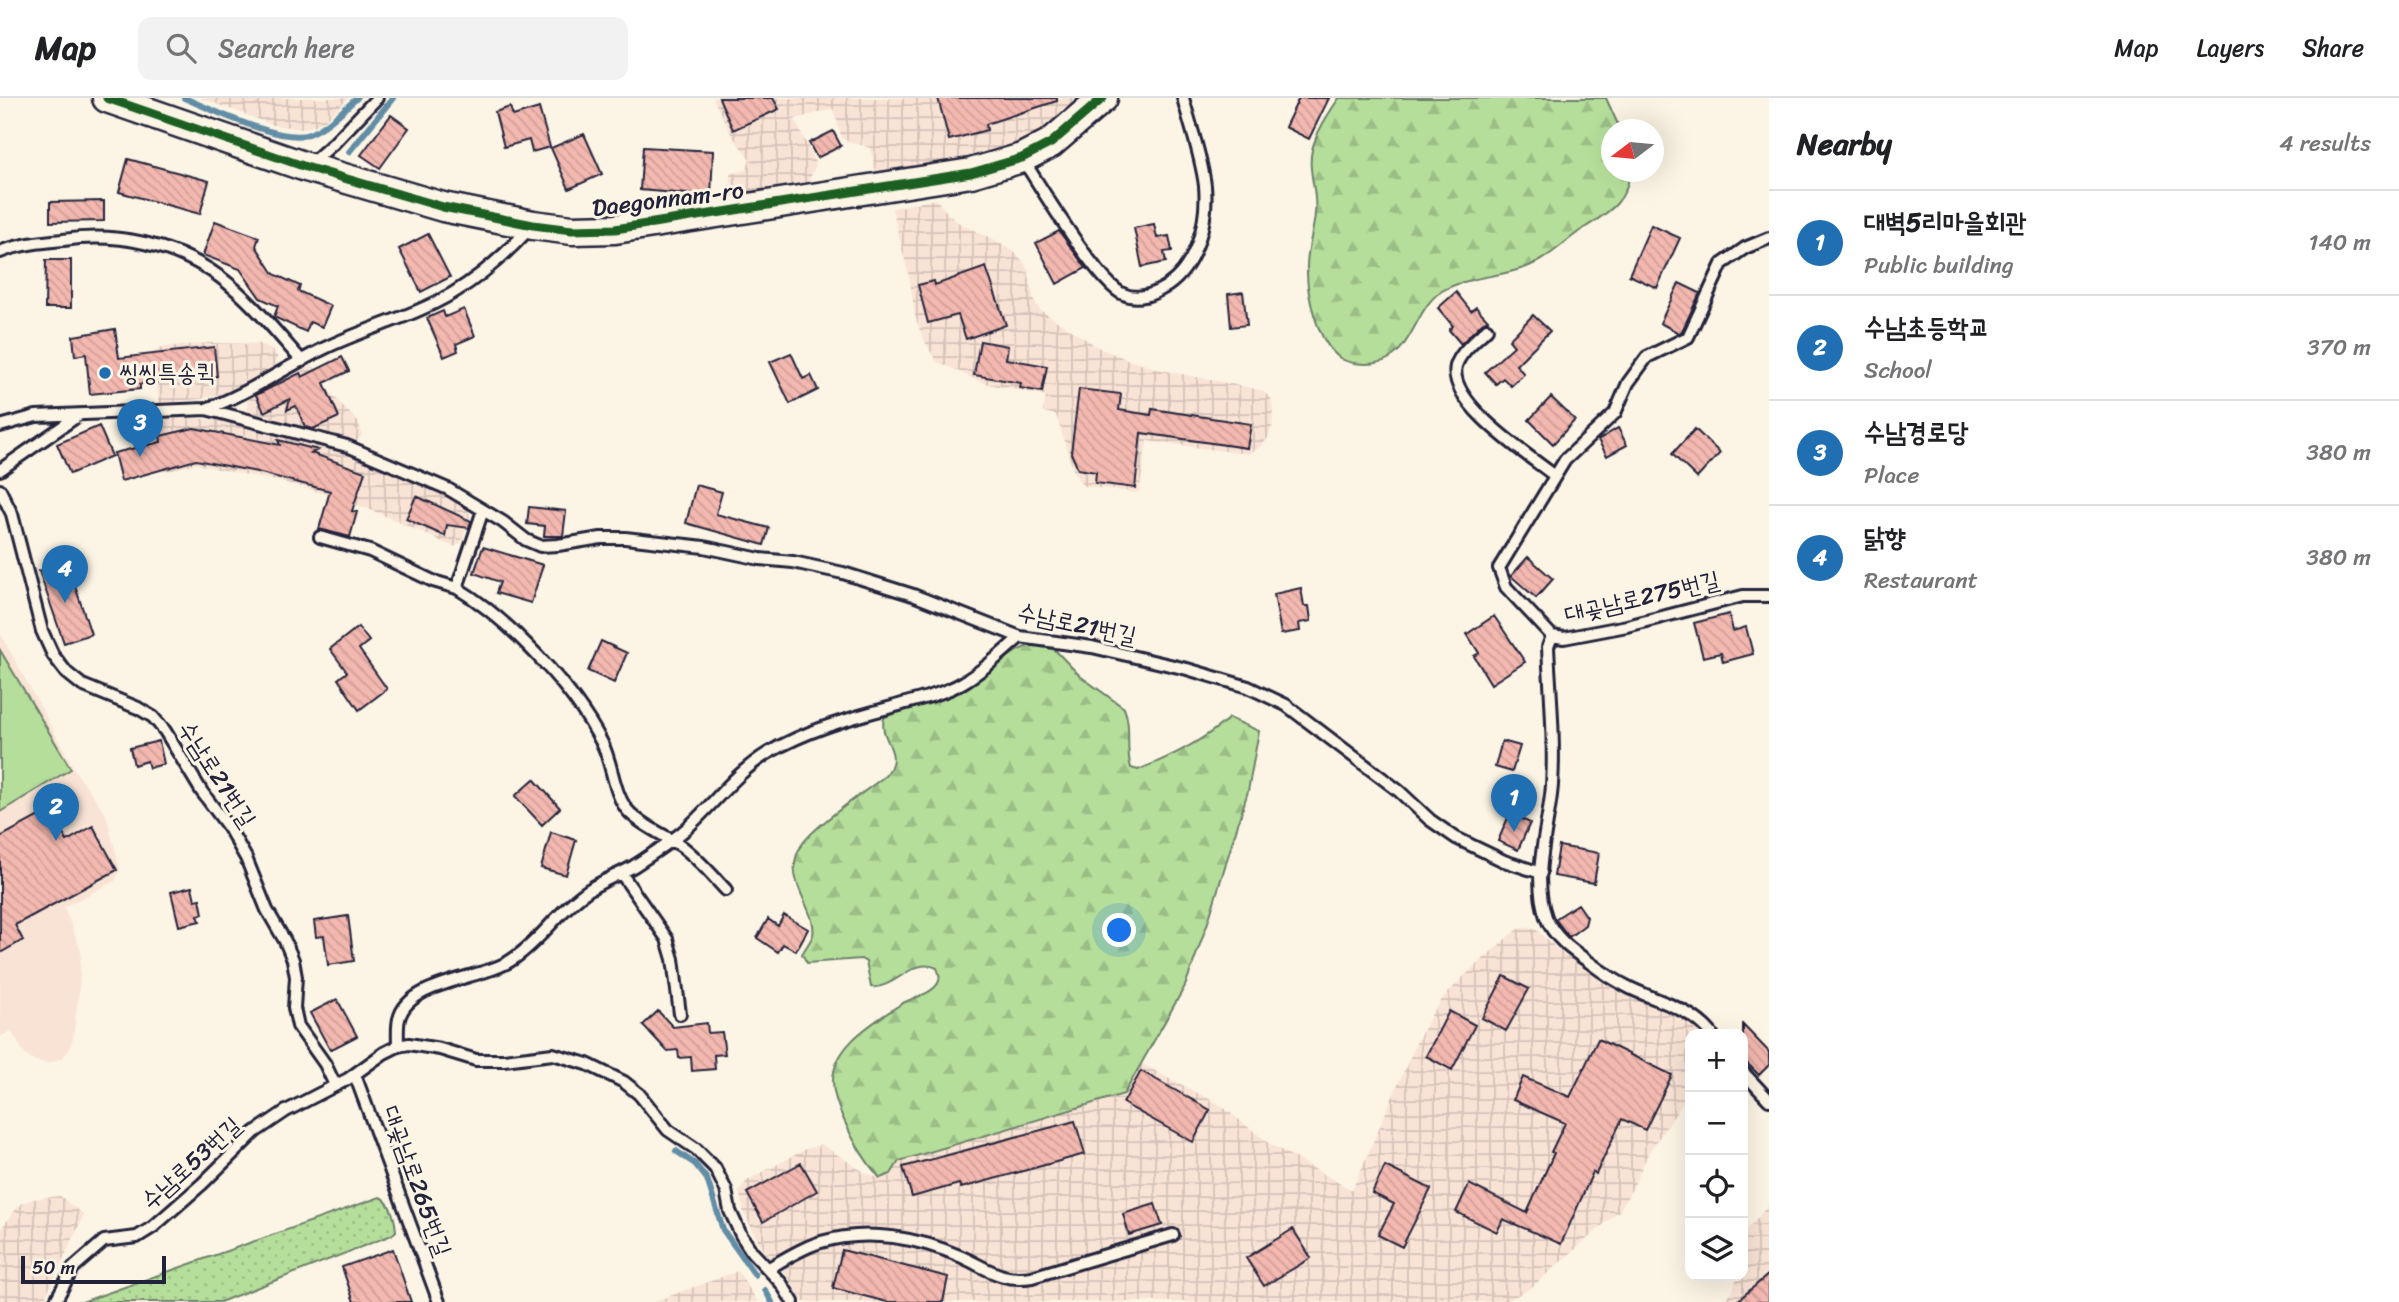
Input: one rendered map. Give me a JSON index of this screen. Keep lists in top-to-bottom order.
{
  "streets": {
    "street": ["Daegonnam-ro"],
    "lane": [
      "대곶남로275번길",
      "수남로21번길",
      "수남로53번길",
      "대곶남로265번길"
    ]
  },
  "crossings": [
    ["수남로21번길", "수남로53번길"]
  ],
  "places": ["씽씽특송퀵"],
  "scale_bar": "50 m",
  "north": "left",
  "page": {
    "header": "Map",
    "search": "Search here",
    "nav": ["Map", "Layers", "Share"],
    "heading": ["Nearby", "4 results"],
    "list": [
      {
        "mark": "1",
        "name": "대벽5리마을회관",
        "note": "Public building",
        "value": "140 m"
      },
      {
        "mark": "2",
        "name": "수남초등학교",
        "note": "School",
        "value": "370 m"
      },
      {
        "mark": "3",
        "name": "수남경로당",
        "note": "Place",
        "value": "380 m"
      },
      {
        "mark": "4",
        "name": "닭향",
        "note": "Restaurant",
        "value": "380 m"
      }
    ],
    "pins": [
      "3",
      "4",
      "1",
      "2"
    ],
    "map_buttons": ["+", "−"],
    "scale": "50 m"
  }
}
